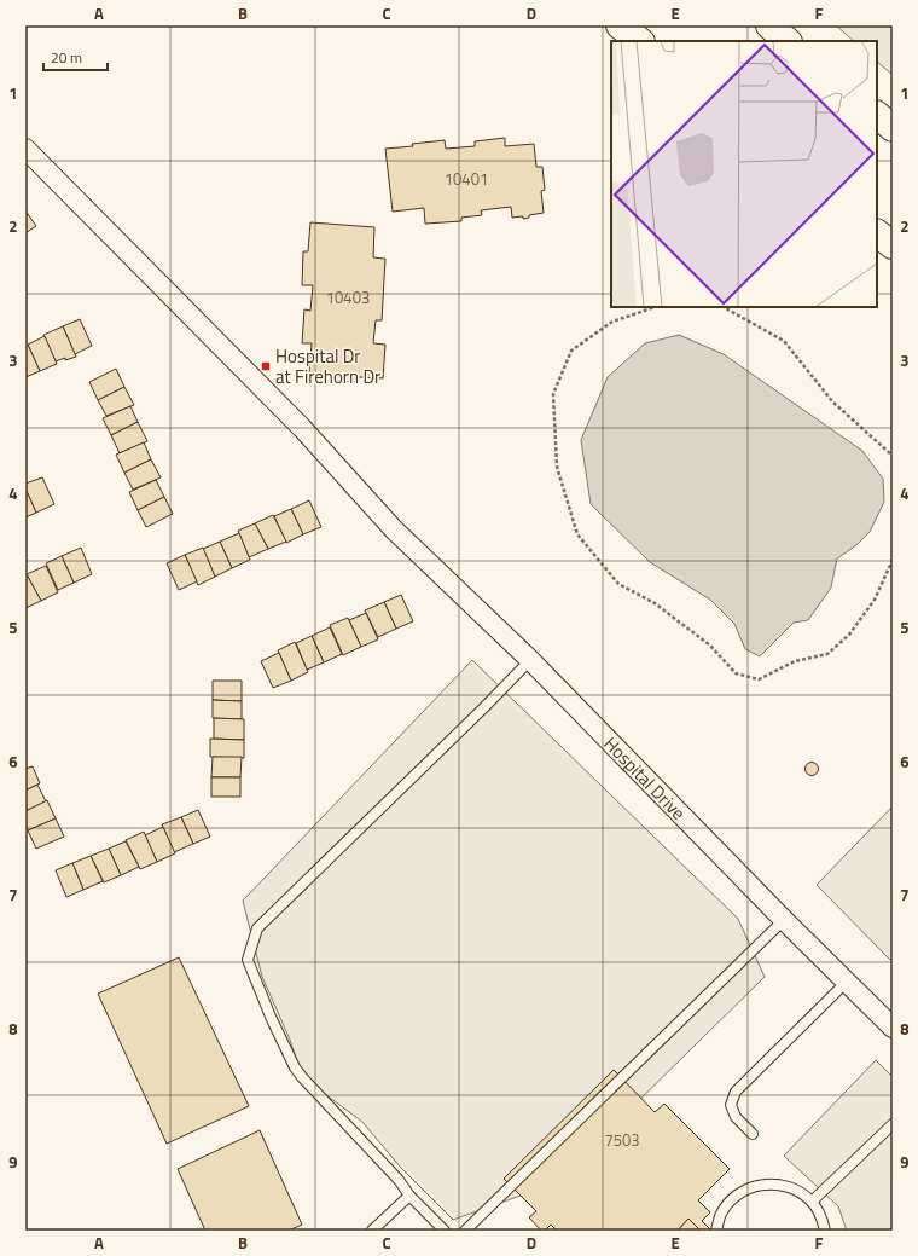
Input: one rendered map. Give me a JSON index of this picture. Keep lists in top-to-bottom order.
{
  "streets": {
    "street": ["Hospital Drive"]
  },
  "places": {
    "transit": ["Hospital Dr at Firehorn Dr"]
  },
  "house_numbers": ["10401", "10403", "7503"],
  "scale_bar": "20 m",
  "grid": {
    "columns": [
      "A",
      "B",
      "C",
      "D",
      "E",
      "F"
    ],
    "rows": [
      "1",
      "2",
      "3",
      "4",
      "5",
      "6",
      "7",
      "8",
      "9"
    ]
  }
}
